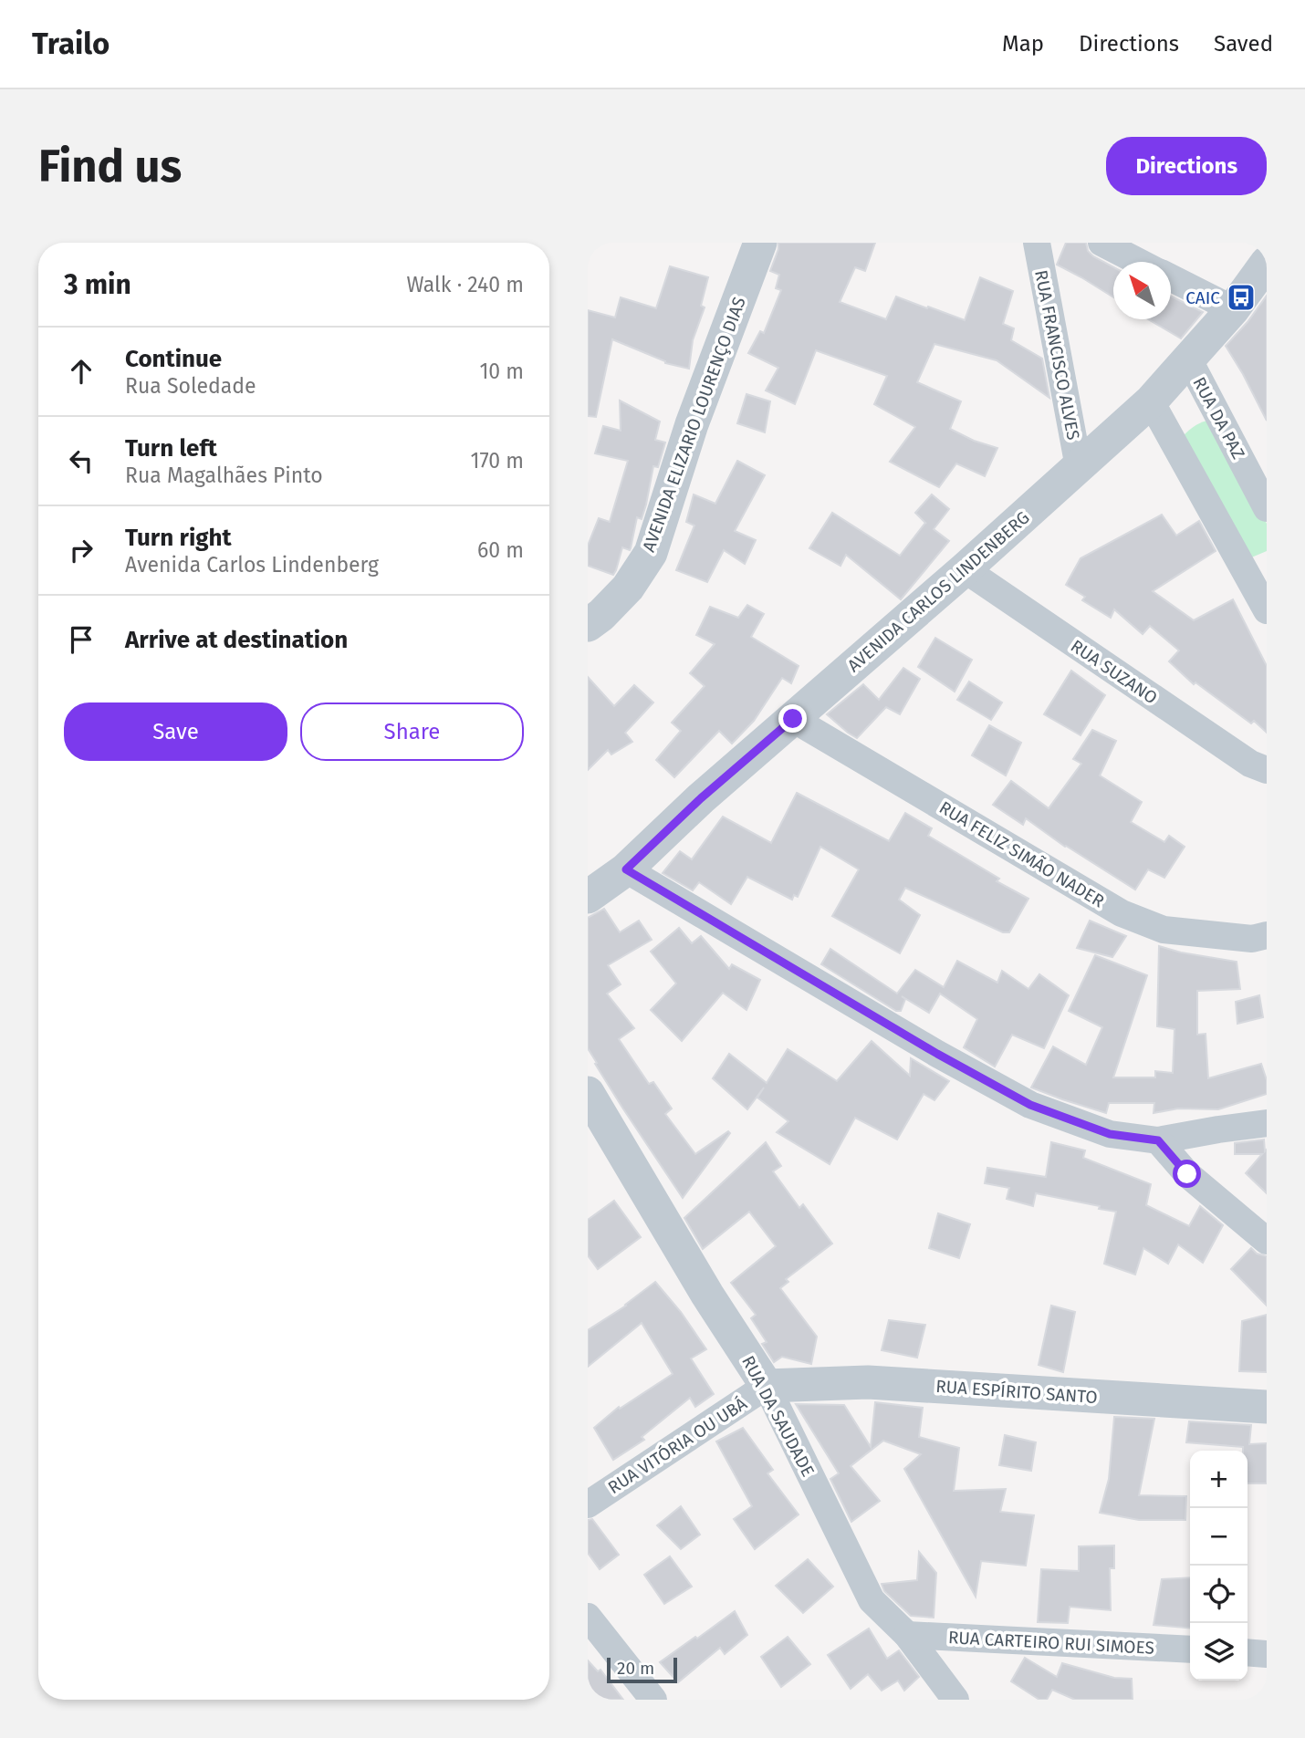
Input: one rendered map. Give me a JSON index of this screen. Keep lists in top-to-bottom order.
{
  "streets": {
    "street": [
      "RUA FRANCISCO ALVES",
      "RUA DA PAZ",
      "AVENIDA ELIZARIO LOURENÇO DIAS",
      "AVENIDA CARLOS LINDENBERG",
      "RUA SUZANO",
      "RUA FELIZ SIMÃO NADER",
      "RUA ESPÍRITO SANTO",
      "RUA DA SAUDADE",
      "RUA VITÓRIA OU UBÁ",
      "RUA CARTEIRO RUI SIMOES"
    ]
  },
  "crossings": [
    ["RUA FRANCISCO ALVES", "AVENIDA CARLOS LINDENBERG"],
    ["RUA DA PAZ", "AVENIDA CARLOS LINDENBERG"],
    ["AVENIDA CARLOS LINDENBERG", "RUA SUZANO"],
    ["AVENIDA CARLOS LINDENBERG", "RUA FELIZ SIMÃO NADER"],
    ["RUA ESPÍRITO SANTO", "RUA DA SAUDADE"],
    ["RUA ESPÍRITO SANTO", "RUA VITÓRIA OU UBÁ"],
    ["RUA DA SAUDADE", "RUA VITÓRIA OU UBÁ"],
    ["RUA DA SAUDADE", "RUA CARTEIRO RUI SIMOES"]
  ],
  "places": {
    "bus stop": ["CAIC"]
  },
  "scale_bar": "20 m",
  "north": "top left",
  "page": {
    "header": "Trailo",
    "nav": ["Map", "Directions", "Saved"],
    "buttons": [
      "Directions",
      ["Save", "Share"]
    ],
    "title": "Find us",
    "heading": ["3 min", "Walk · 240 m"],
    "list": [
      ["Continue", "Rua Soledade", "10 m"],
      ["Turn left", "Rua Magalhães Pinto", "170 m"],
      ["Turn right", "Avenida Carlos Lindenberg", "60 m"],
      "Arrive at destination"
    ],
    "map_buttons": ["+", "−"],
    "scale": "20 m"
  }
}
